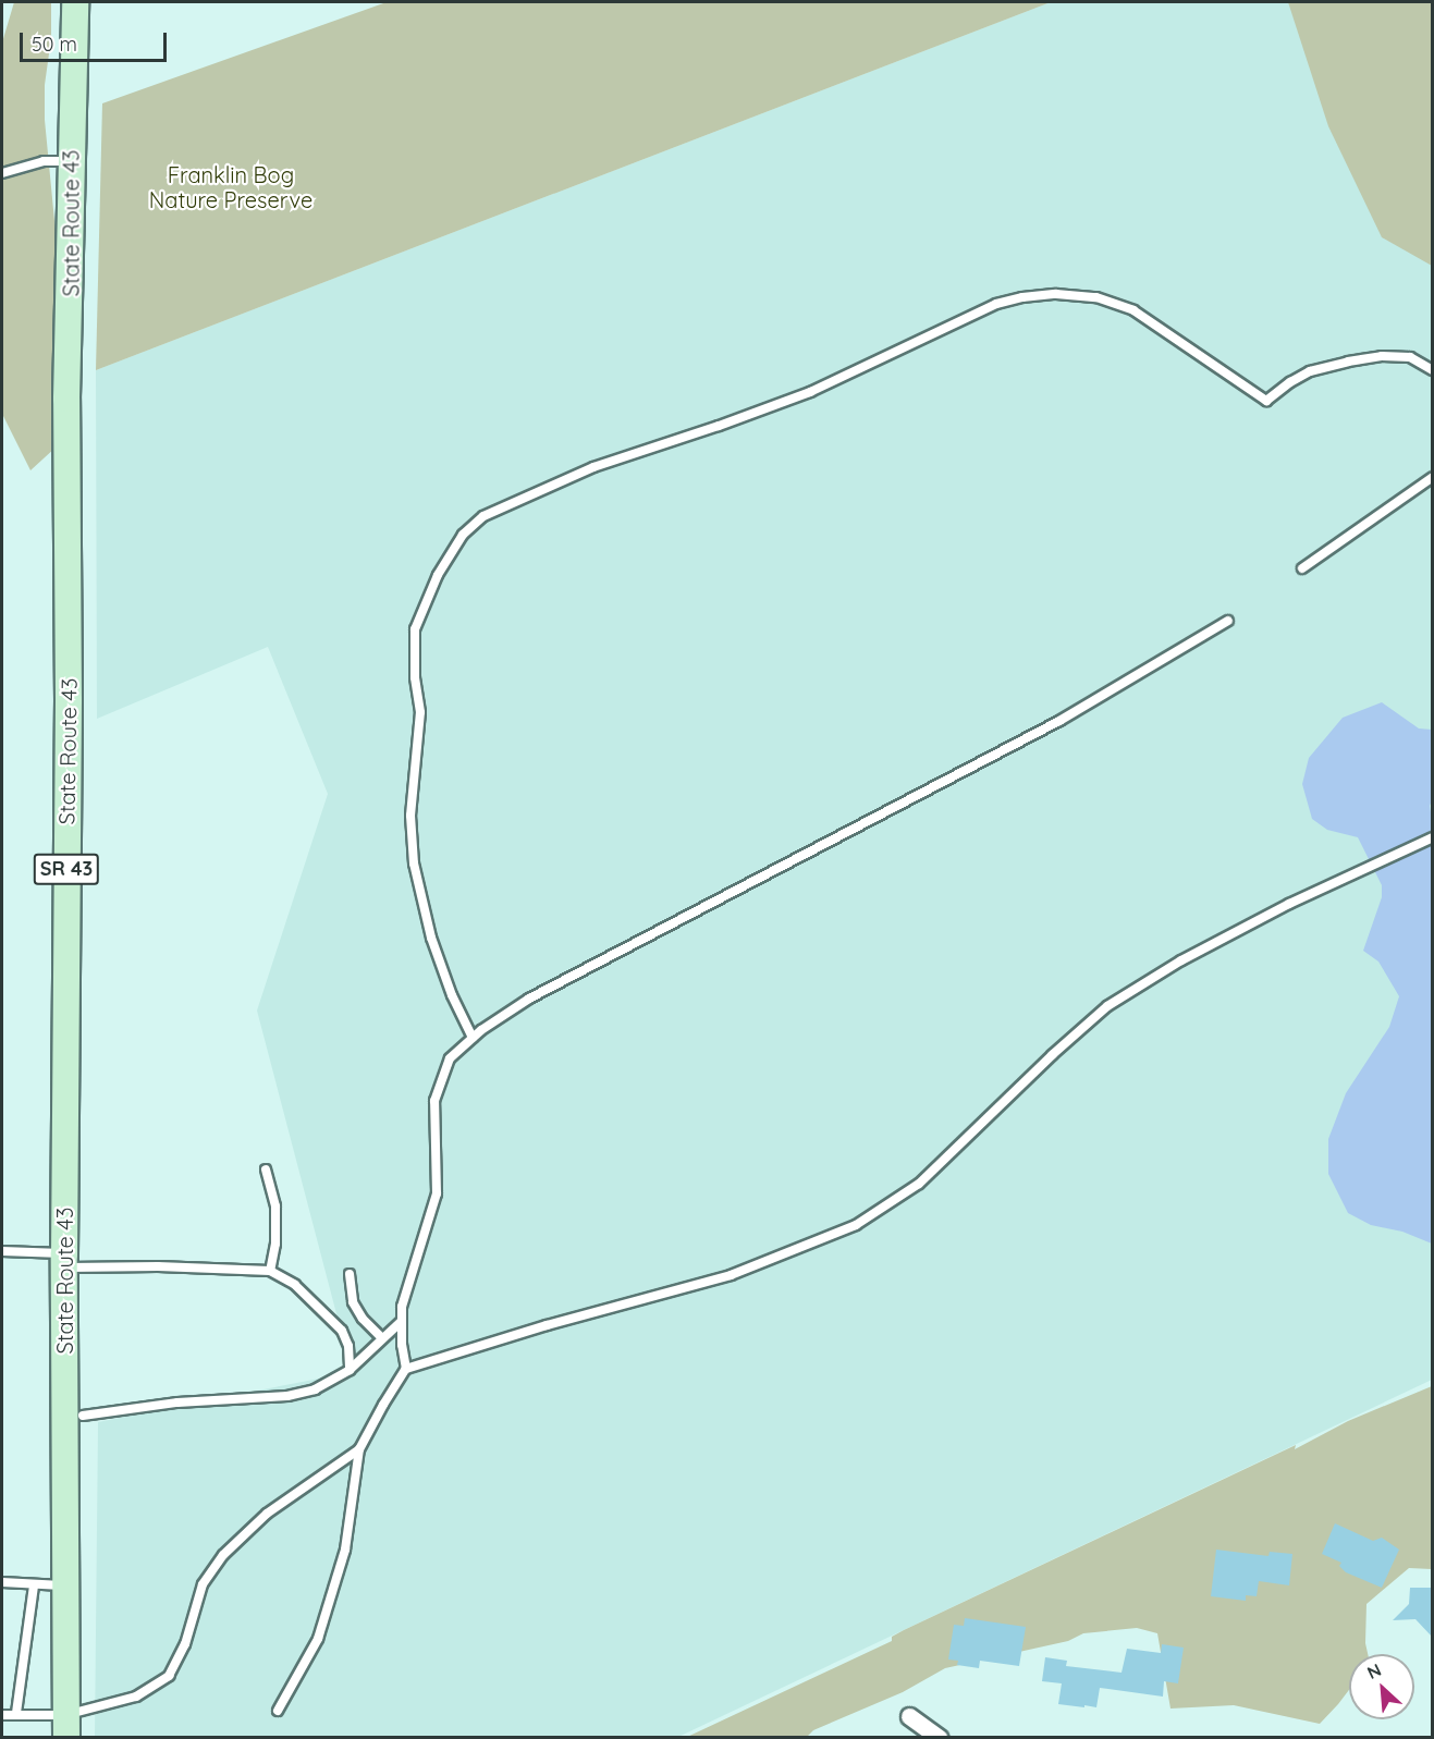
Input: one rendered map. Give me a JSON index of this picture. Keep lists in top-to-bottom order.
{
  "streets": {
    "main road": ["State Route 43", "SR 43"]
  },
  "parks": ["Franklin Bog Nature Preserve"],
  "scale_bar": "50 m",
  "north": "top left"
}
